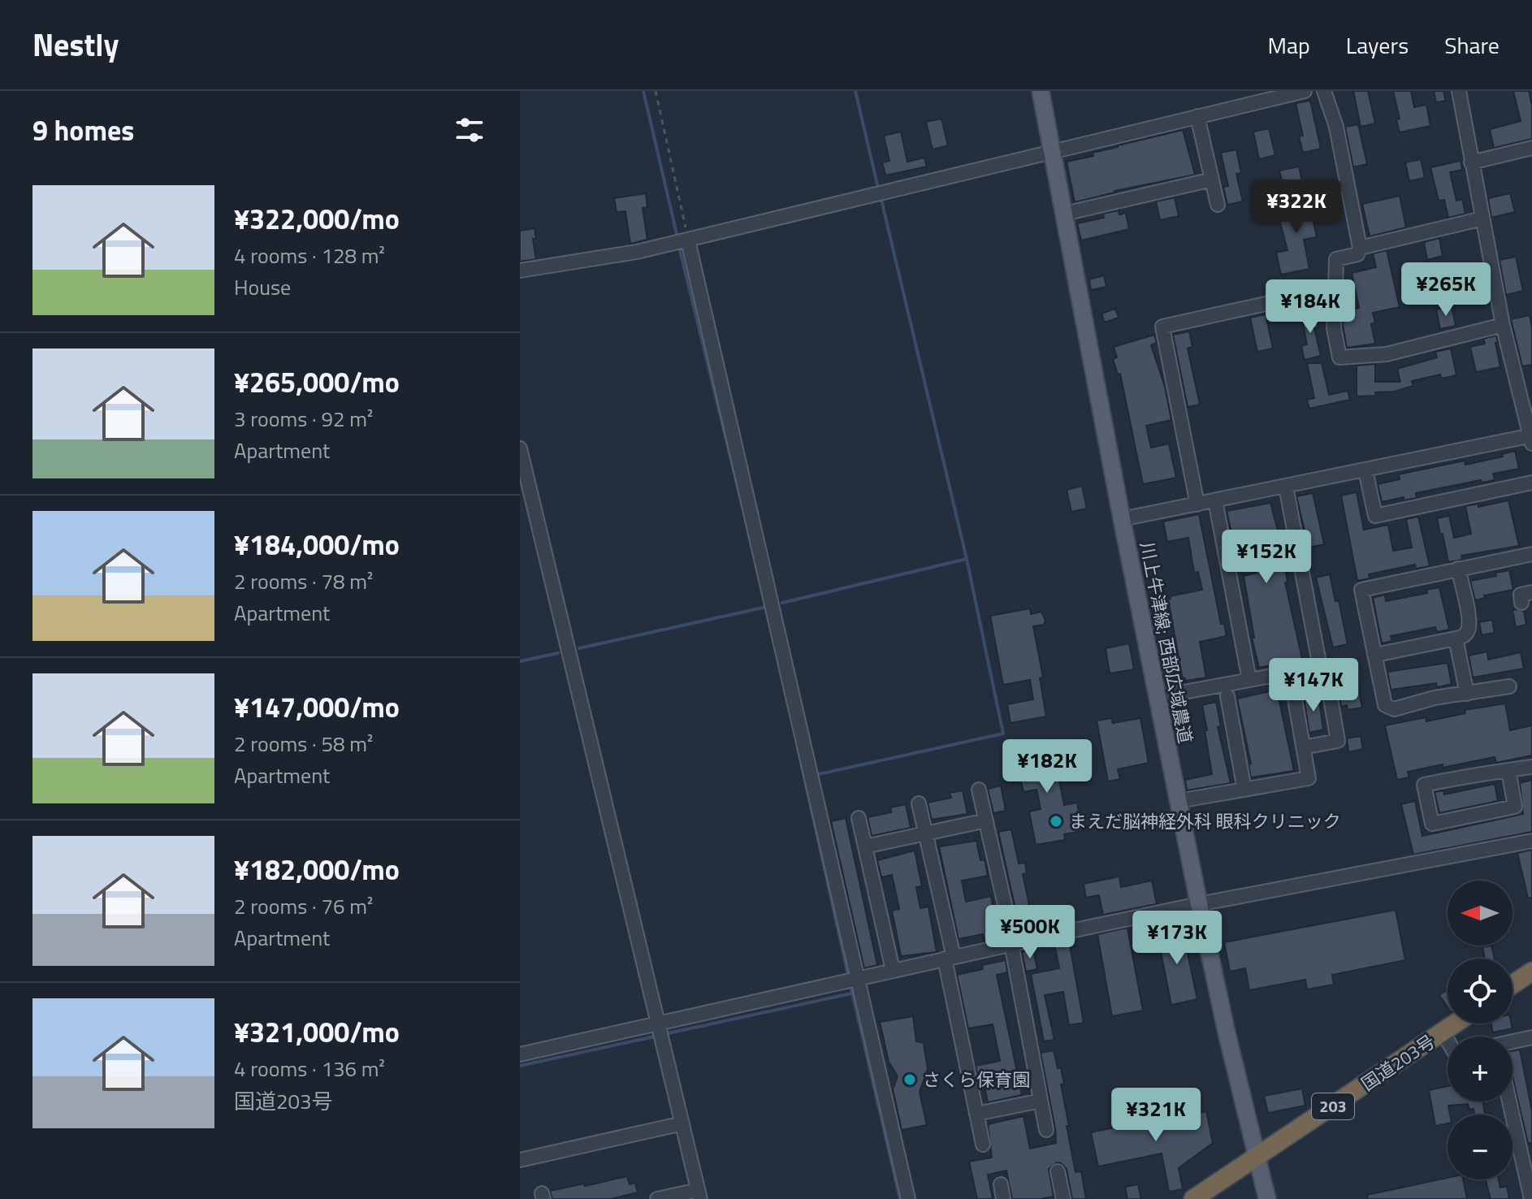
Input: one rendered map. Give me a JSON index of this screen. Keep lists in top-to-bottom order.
{
  "streets": {
    "highway": ["国道203号", "203"],
    "main road": ["川上牛津線; 西部広域農道"]
  },
  "crossings": [
    ["川上牛津線; 西部広域農道", "国道203号"]
  ],
  "places": ["まえだ脳神経外科 眼科クリニック", "さくら保育園"],
  "north": "left",
  "page": {
    "header": "Nestly",
    "nav": ["Map", "Layers", "Share"],
    "heading": "9 homes",
    "list": [
      {
        "name": "¥322,000/mo",
        "note": "4 rooms · 128 m² · House"
      },
      {
        "name": "¥265,000/mo",
        "note": "3 rooms · 92 m² · Apartment"
      },
      {
        "name": "¥184,000/mo",
        "note": "2 rooms · 78 m² · Apartment"
      },
      {
        "name": "¥147,000/mo",
        "note": "2 rooms · 58 m² · Apartment"
      },
      {
        "name": "¥182,000/mo",
        "note": "2 rooms · 76 m² · Apartment"
      },
      {
        "name": "¥321,000/mo",
        "note": "4 rooms · 136 m² · 国道203号"
      }
    ],
    "price": [
      "¥322K",
      "¥265K",
      "¥184K",
      "¥152K",
      "¥147K",
      "¥182K",
      "¥500K",
      "¥173K",
      "¥321K"
    ],
    "map_buttons": ["+", "−"]
  }
}
